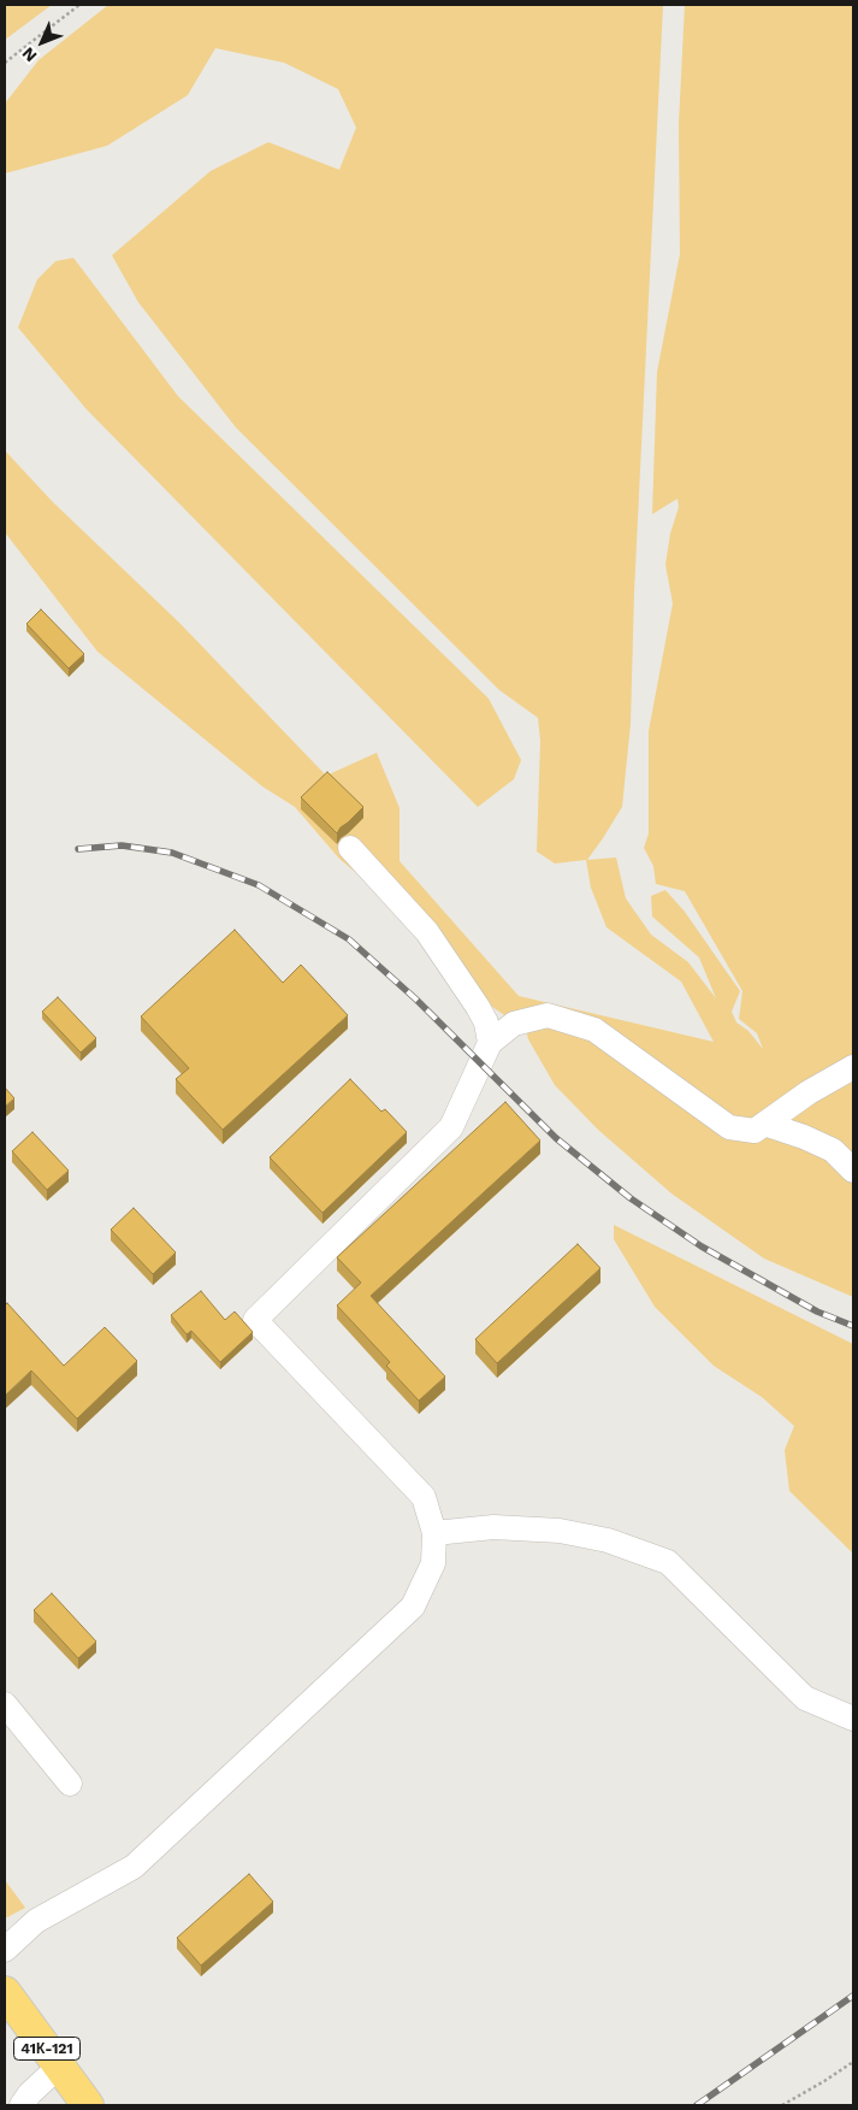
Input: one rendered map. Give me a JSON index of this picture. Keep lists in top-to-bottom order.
{
  "streets": {
    "main road": ["41К-121"]
  },
  "north": "bottom left"
}
